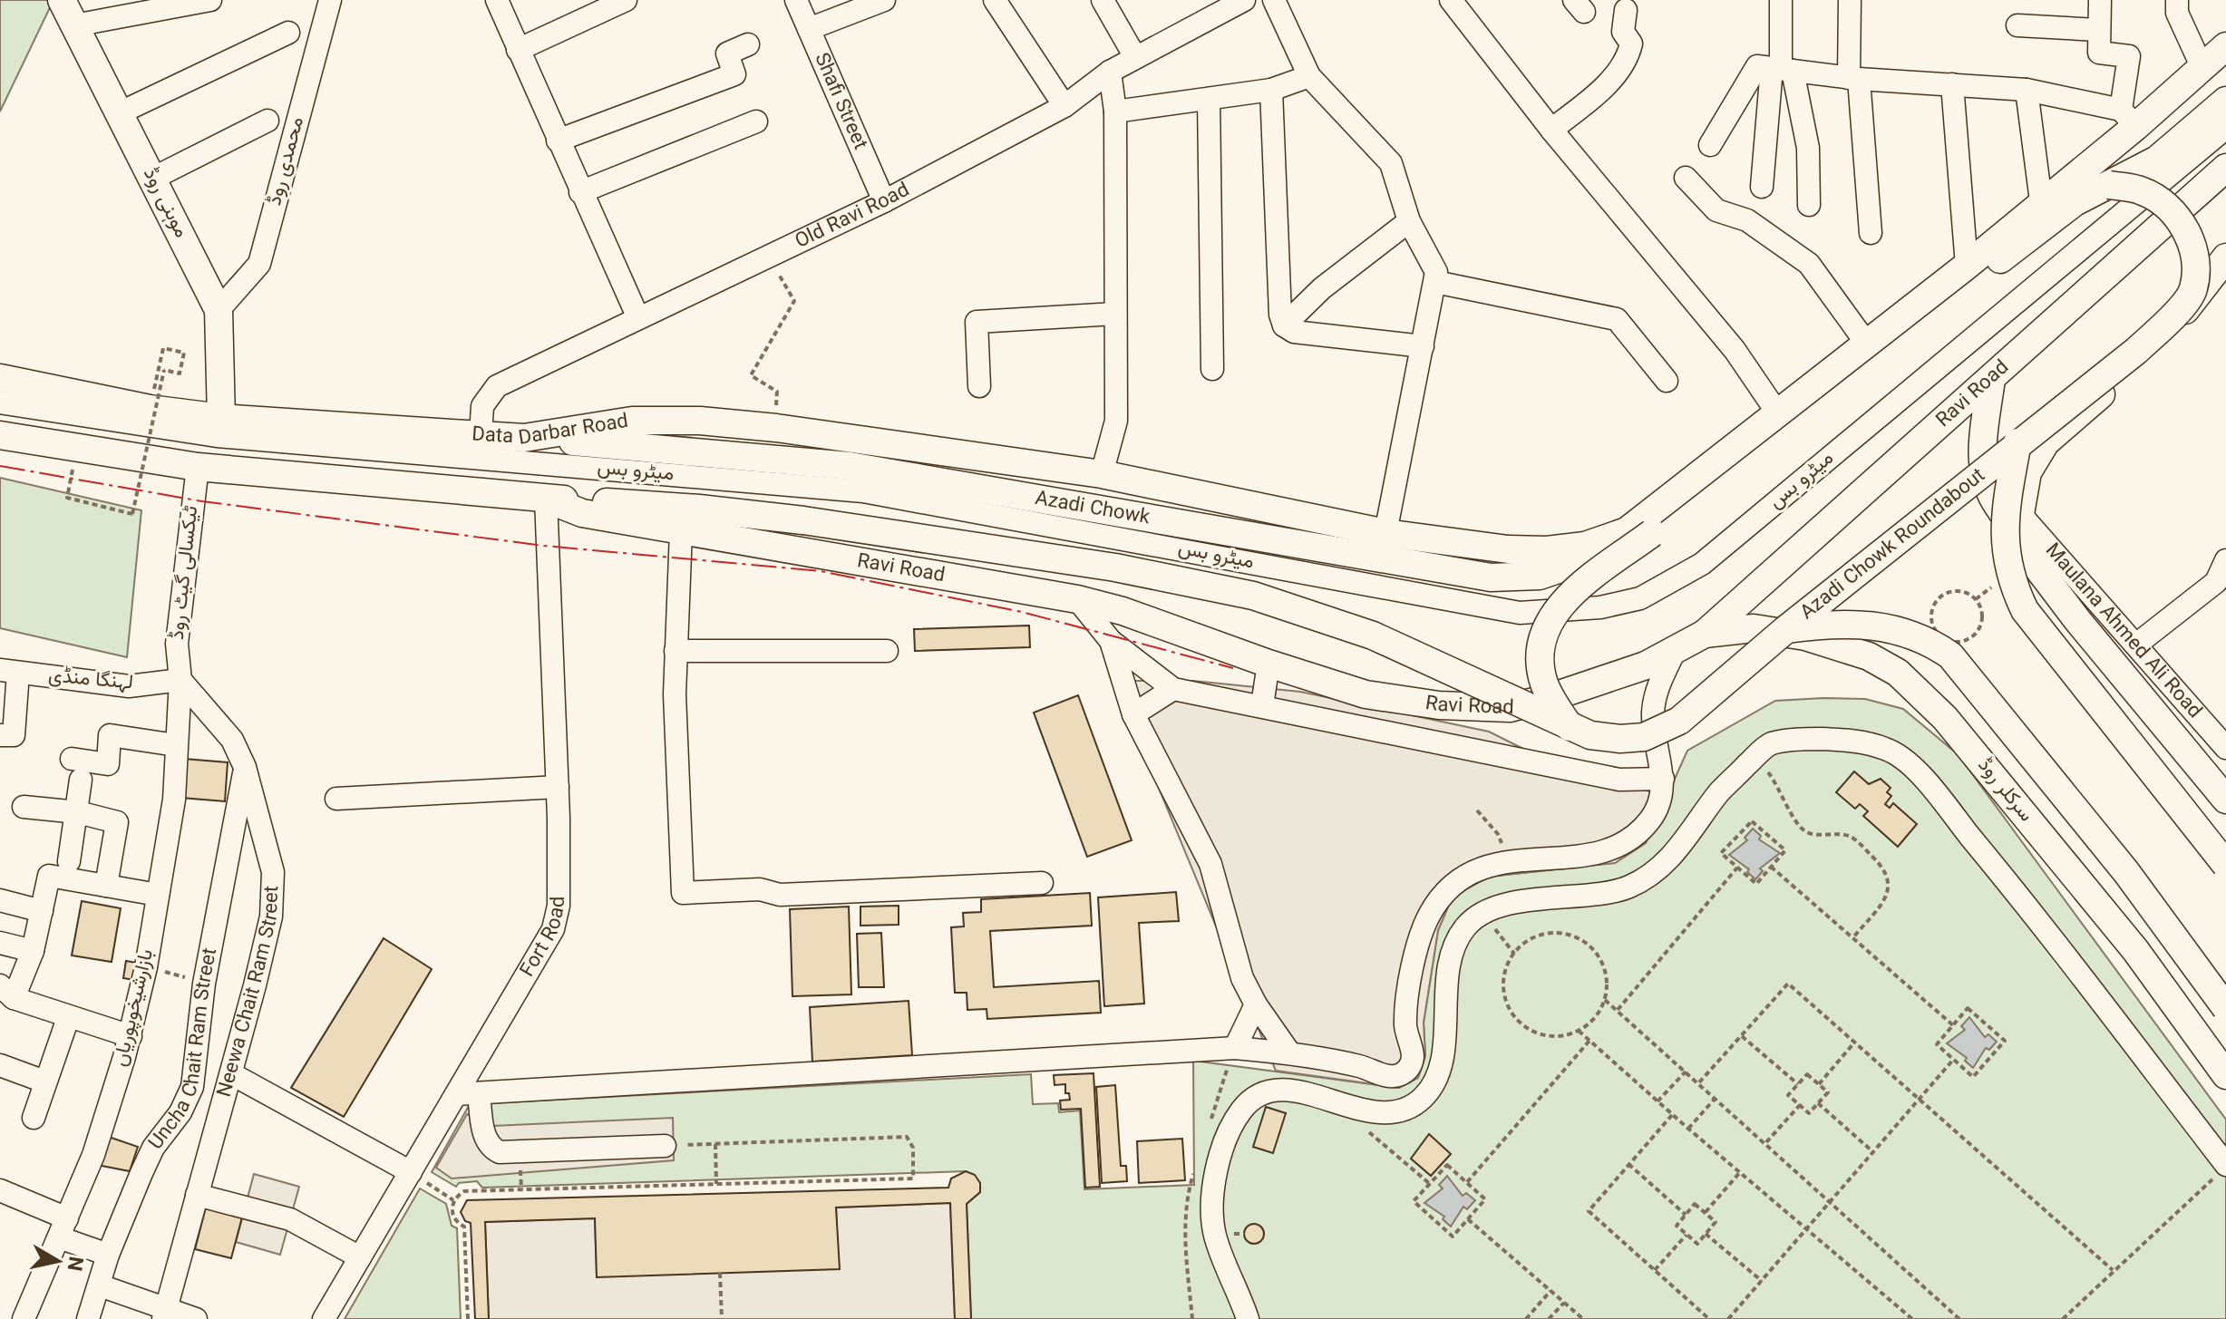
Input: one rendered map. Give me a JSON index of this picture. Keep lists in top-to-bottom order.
{
  "streets": {
    "main road": [
      "موہنی روڈ",
      "Ravi Road",
      "Data Darbar Road",
      "Azadi Chowk",
      "Azadi Chowk Roundabout",
      "سرکلر روڈ"
    ],
    "street": [
      "Shafi Street",
      "محمدی روڈ",
      "Old Ravi Road",
      "میٹرو بس",
      "ٹیکسالی گیٹ روڈ",
      "Maulana Ahmed Ali Road",
      "لہنگا منڈی",
      "Fort Road",
      "Neewa Chait Ram Street",
      "بازارشیخوپوریاں",
      "Uncha Chait Ram Street"
    ]
  },
  "crossings": [
    ["Shafi Street", "Old Ravi Road"],
    ["محمدی روڈ", "موہنی روڈ"],
    ["موہنی روڈ", "Data Darbar Road"],
    ["Old Ravi Road", "Data Darbar Road"],
    ["Ravi Road", "سرکلر روڈ"],
    ["Ravi Road", "Fort Road"],
    ["Data Darbar Road", "Azadi Chowk"],
    ["ٹیکسالی گیٹ روڈ", "لہنگا منڈی"],
    ["ٹیکسالی گیٹ روڈ", "Neewa Chait Ram Street"],
    ["ٹیکسالی گیٹ روڈ", "بازارشیخوپوریاں"],
    ["لہنگا منڈی", "Neewa Chait Ram Street"],
    ["لہنگا منڈی", "بازارشیخوپوریاں"],
    ["Neewa Chait Ram Street", "بازارشیخوپوریاں"],
    ["Neewa Chait Ram Street", "Uncha Chait Ram Street"]
  ],
  "north": "right"
}
